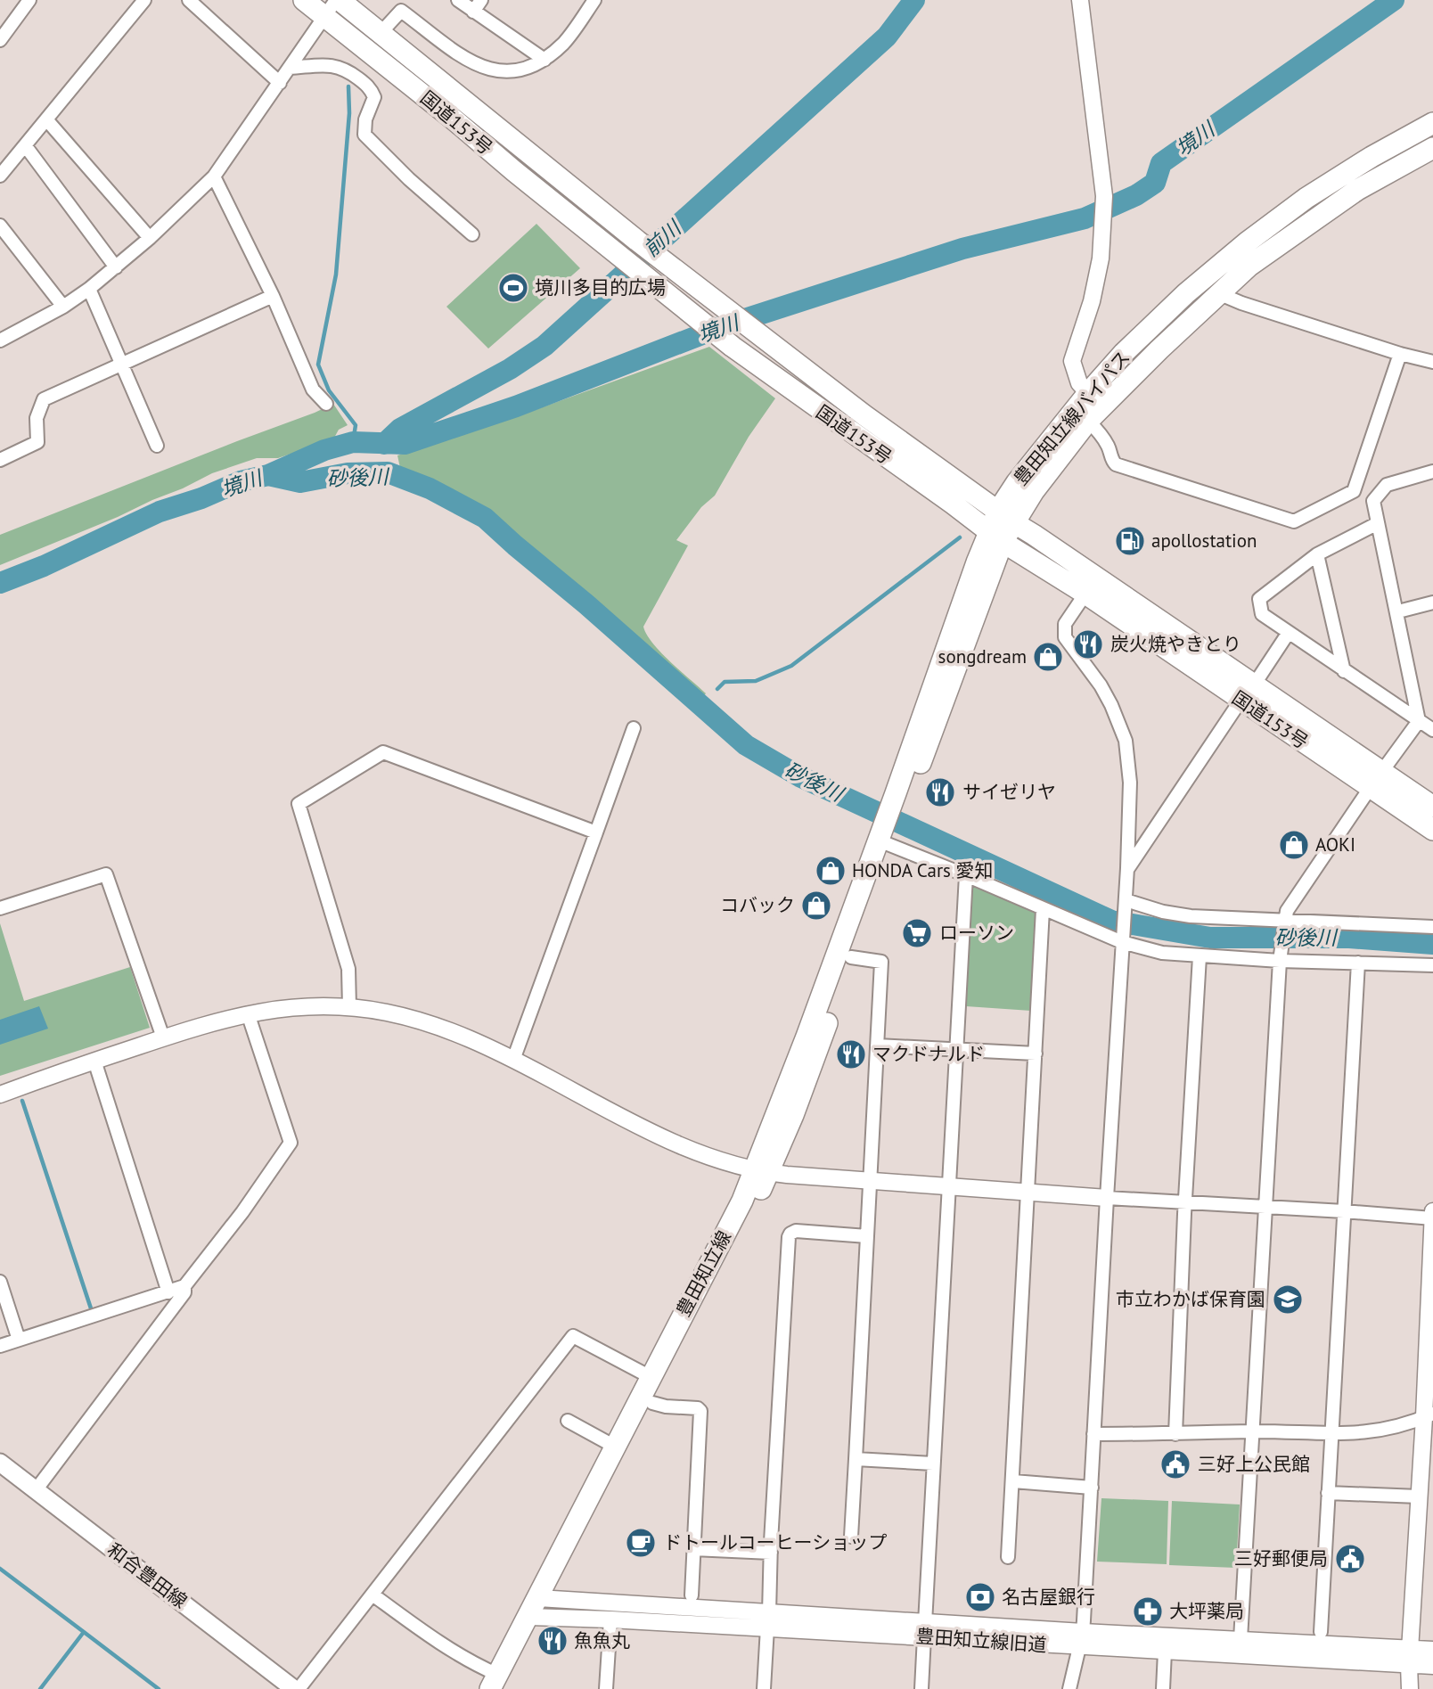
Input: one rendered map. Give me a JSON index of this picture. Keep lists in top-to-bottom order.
{
  "streets": {
    "main road": [
      "国道153号",
      "豊田知立線バイパス",
      "豊田知立線",
      "和合豊田線"
    ],
    "street": ["豊田知立線旧道"]
  },
  "crossings": [
    ["国道153号", "豊田知立線バイパス"],
    ["豊田知立線バイパス", "豊田知立線"],
    ["豊田知立線", "豊田知立線旧道"]
  ],
  "water": ["境川", "前川", "砂後川"],
  "places": {
    "sports": ["境川多目的広場"],
    "fuel station": ["apollostation"],
    "restaurant": [
      "炭火焼やきとり",
      "サイゼリヤ",
      "マクドナルド",
      "魚魚丸"
    ],
    "shop": [
      "songdream",
      "AOKI",
      "HONDA Cars 愛知",
      "コバック"
    ],
    "supermarket": ["ローソン"],
    "school or university": ["市立わかば保育園"],
    "public building": ["三好上公民館", "三好郵便局"],
    "cafe": ["ドトールコーヒーショップ"],
    "bank": ["名古屋銀行"],
    "pharmacy": ["大坪薬局"]
  }
}
